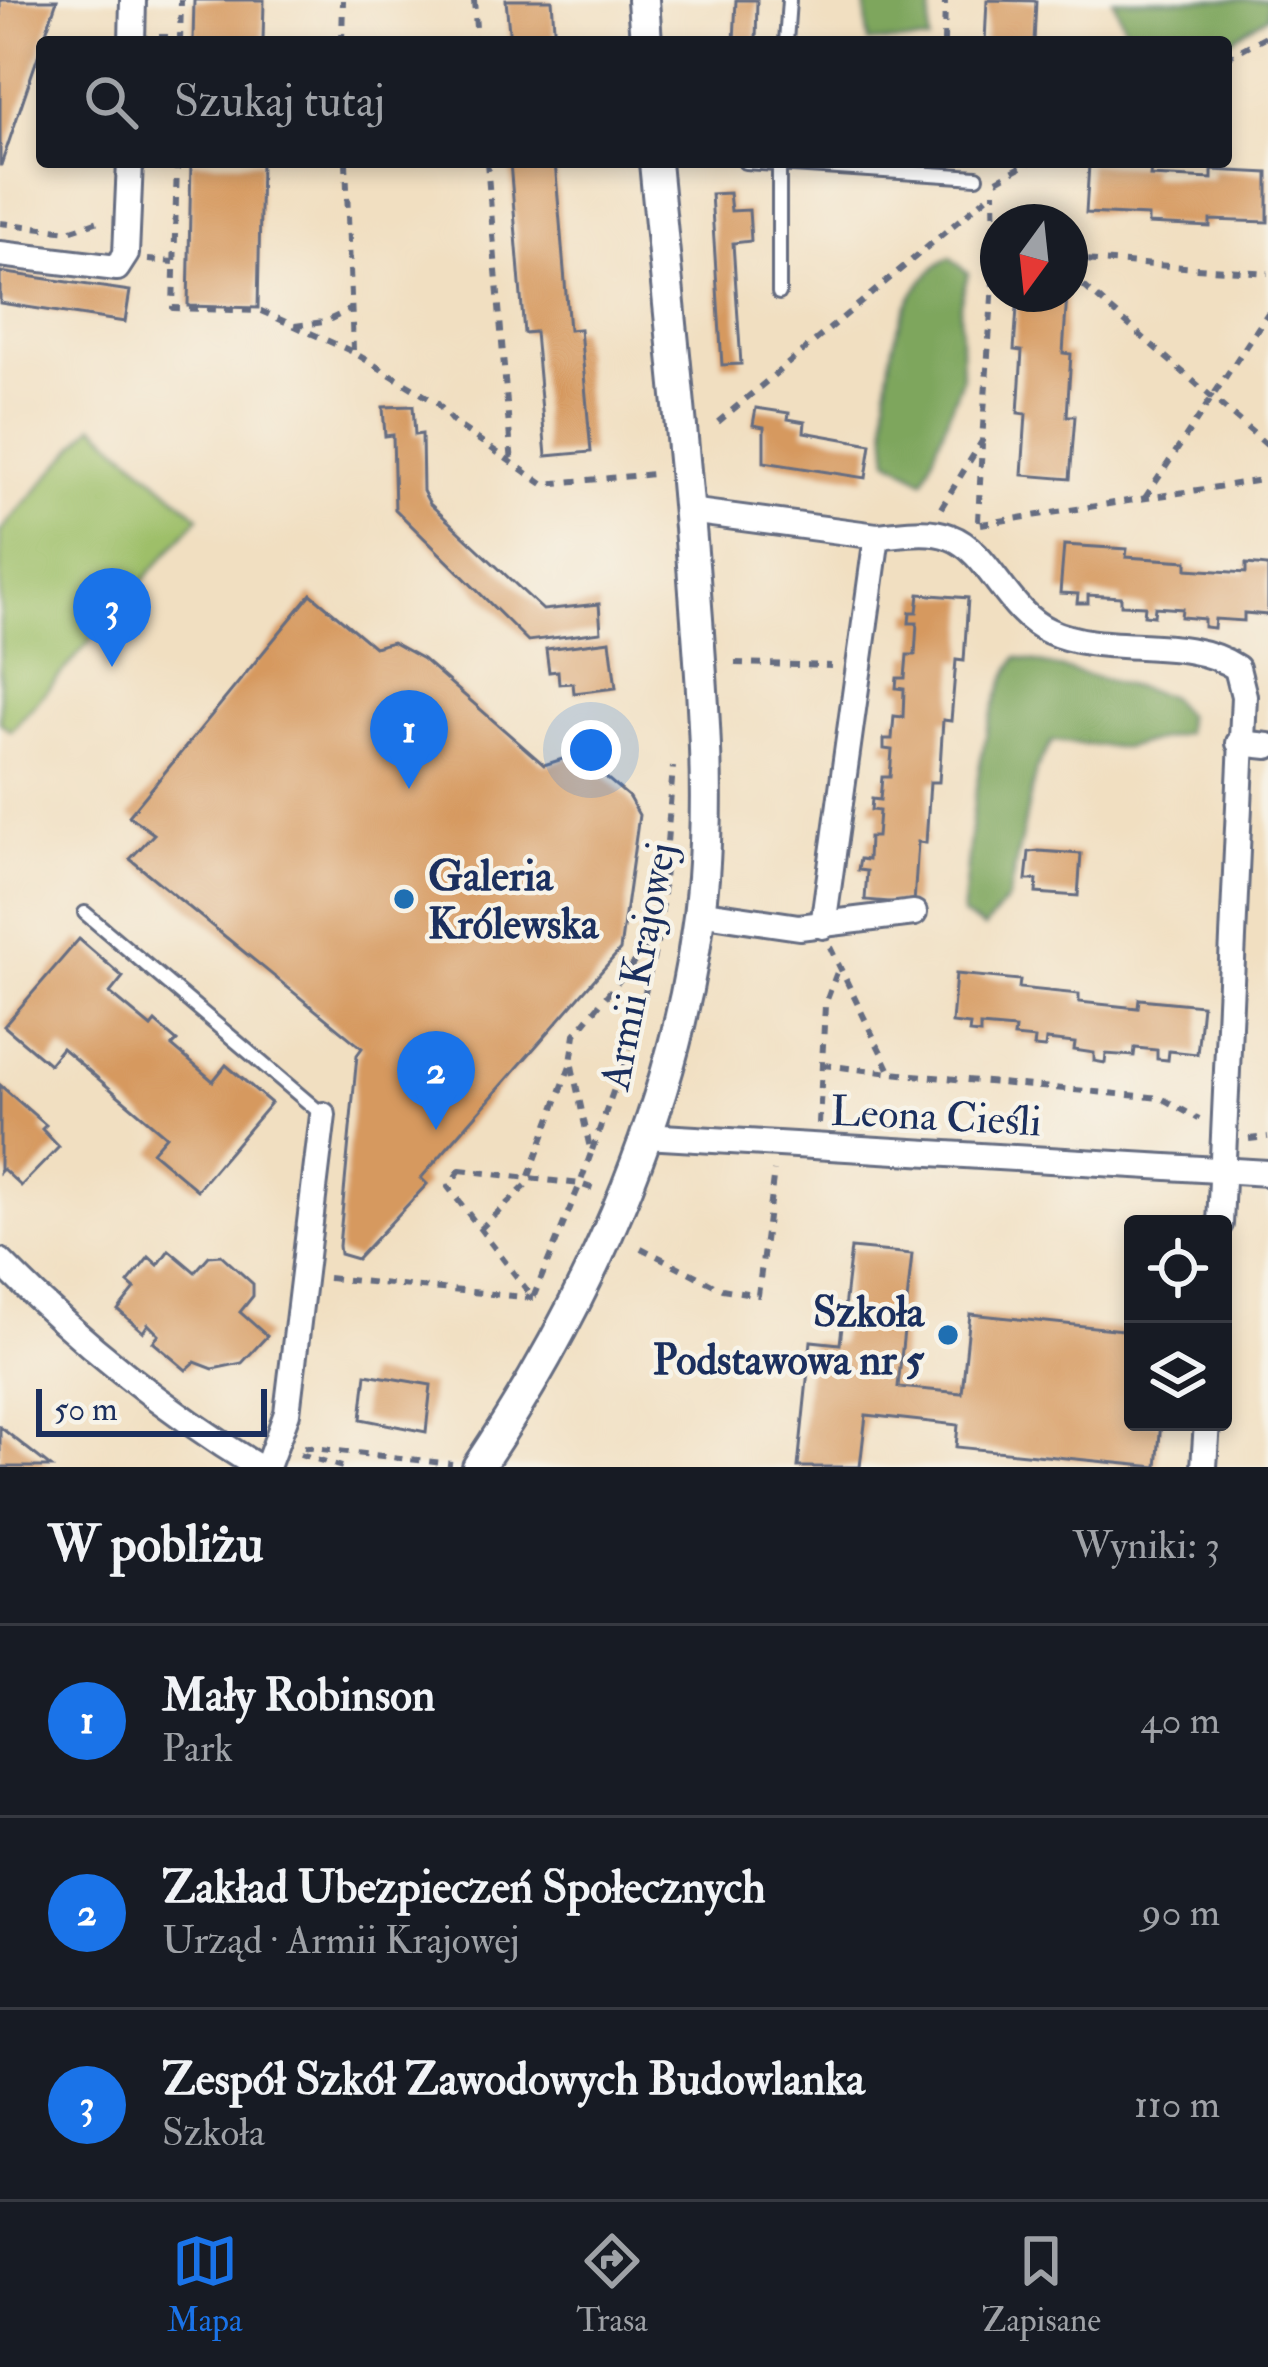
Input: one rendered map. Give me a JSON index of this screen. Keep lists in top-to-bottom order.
{
  "streets": {
    "street": ["Armii Krajowej", "Leona Cieśli"]
  },
  "crossings": [
    ["Armii Krajowej", "Leona Cieśli"]
  ],
  "places": ["Galeria Królewska", "Szkoła Podstawowa nr 5"],
  "scale_bar": "50 m",
  "north": "bottom",
  "page": {
    "search": "Szukaj tutaj",
    "pins": ["3", "1", "2"],
    "scale": "50 m",
    "heading": ["W pobliżu", "Wyniki: 3"],
    "list": [
      {
        "mark": "1",
        "name": "Mały Robinson",
        "note": "Park",
        "value": "40 m"
      },
      {
        "mark": "2",
        "name": "Zakład Ubezpieczeń Społecznych",
        "note": "Urząd · Armii Krajowej",
        "value": "90 m"
      },
      {
        "mark": "3",
        "name": "Zespół Szkół Zawodowych Budowlanka",
        "note": "Szkoła",
        "value": "110 m"
      }
    ],
    "nav": ["Mapa", "Trasa", "Zapisane"]
  }
}
